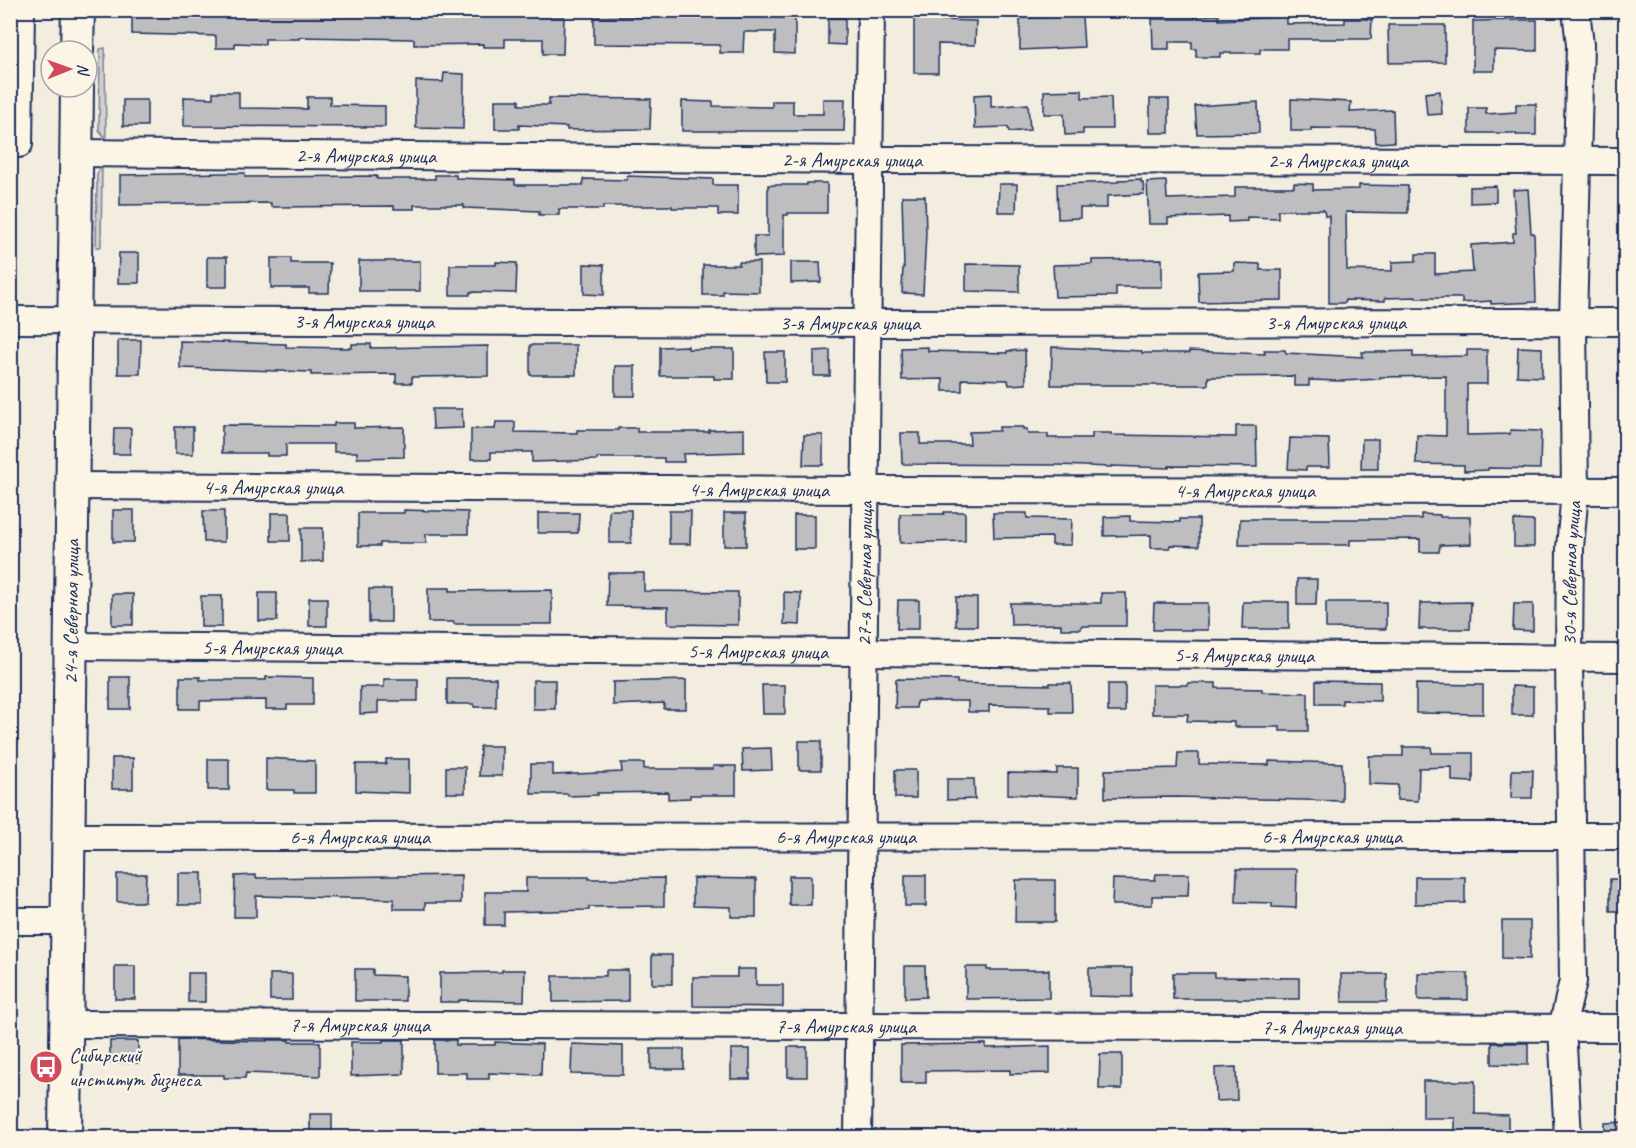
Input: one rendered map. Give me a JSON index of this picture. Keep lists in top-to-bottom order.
{
  "streets": {
    "main road": ["24-я Северная улица"],
    "street": [
      "2-я Амурская улица",
      "3-я Амурская улица",
      "4-я Амурская улица",
      "27-я Северная улица",
      "30-я Северная улица",
      "5-я Амурская улица",
      "6-я Амурская улица",
      "7-я Амурская улица"
    ]
  },
  "crossings": [
    ["2-я Амурская улица", "27-я Северная улица"],
    ["2-я Амурская улица", "30-я Северная улица"],
    ["2-я Амурская улица", "24-я Северная улица"],
    ["3-я Амурская улица", "27-я Северная улица"],
    ["3-я Амурская улица", "30-я Северная улица"],
    ["3-я Амурская улица", "24-я Северная улица"],
    ["4-я Амурская улица", "27-я Северная улица"],
    ["4-я Амурская улица", "30-я Северная улица"],
    ["4-я Амурская улица", "24-я Северная улица"],
    ["27-я Северная улица", "5-я Амурская улица"],
    ["27-я Северная улица", "6-я Амурская улица"],
    ["27-я Северная улица", "7-я Амурская улица"],
    ["30-я Северная улица", "5-я Амурская улица"],
    ["30-я Северная улица", "6-я Амурская улица"],
    ["30-я Северная улица", "7-я Амурская улица"],
    ["24-я Северная улица", "5-я Амурская улица"],
    ["24-я Северная улица", "6-я Амурская улица"],
    ["24-я Северная улица", "7-я Амурская улица"]
  ],
  "places": {
    "bus stop": ["Сибирский институт бизнеса"]
  },
  "north": "right"
}
